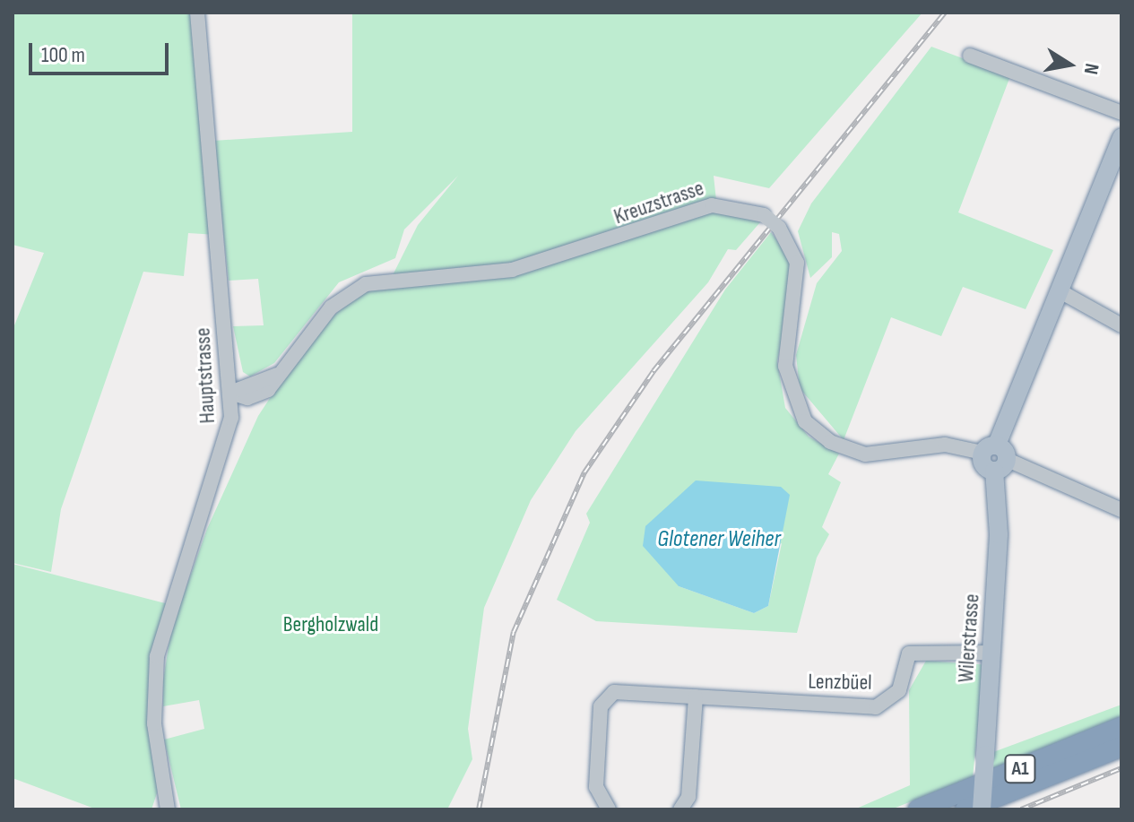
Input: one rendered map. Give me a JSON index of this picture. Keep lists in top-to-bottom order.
{
  "streets": {
    "highway": ["A1"],
    "main road": ["Wilerstrasse"],
    "street": ["Kreuzstrasse", "Hauptstrasse", "Lenzbüel"]
  },
  "crossings": [
    ["Kreuzstrasse", "Hauptstrasse"],
    ["Kreuzstrasse", "Wilerstrasse"],
    ["Wilerstrasse", "Lenzbüel"]
  ],
  "water": ["Glotener Weiher"],
  "parks": ["Bergholzwald"],
  "scale_bar": "100 m",
  "north": "right"
}
